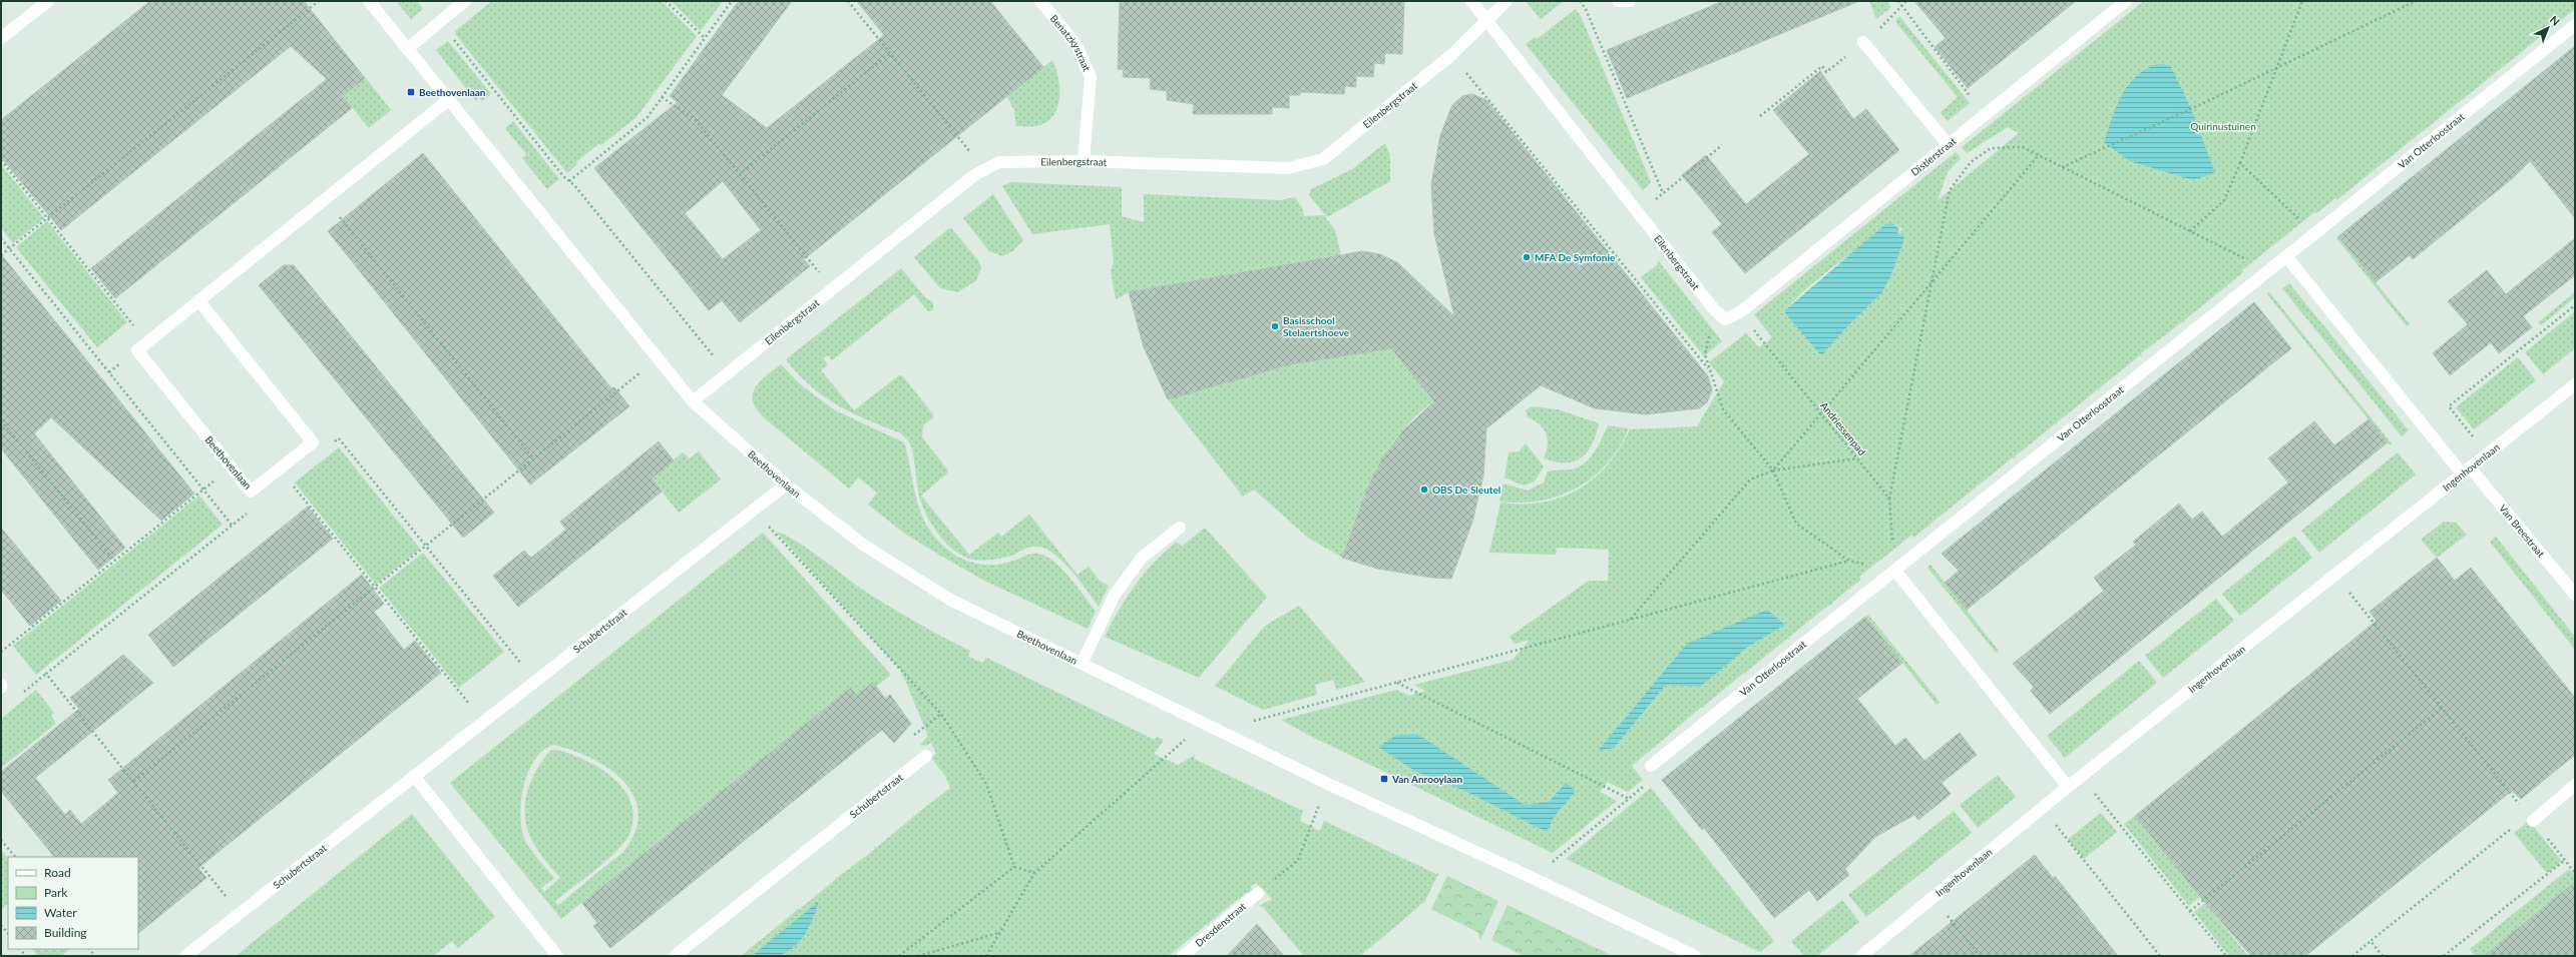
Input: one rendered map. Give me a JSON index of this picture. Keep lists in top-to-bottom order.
{
  "streets": {
    "street": [
      "Benatzkystraat",
      "Eilenbergstraat",
      "Van Otterloostraat",
      "Distlerstraat",
      "Beethovenlaan",
      "Ingenhovenlaan",
      "Van Breestraat",
      "Schubertstraat",
      "Dresdenstraat"
    ],
    "path": ["Andriessenpad"]
  },
  "crossings": [
    ["Benatzkystraat", "Eilenbergstraat"],
    ["Eilenbergstraat", "Distlerstraat"],
    ["Eilenbergstraat", "Andriessenpad"],
    ["Eilenbergstraat", "Beethovenlaan"],
    ["Distlerstraat", "Andriessenpad"],
    ["Beethovenlaan", "Schubertstraat"],
    ["Ingenhovenlaan", "Van Breestraat"]
  ],
  "parks": ["Quirinustuinen"],
  "places": {
    "transit": ["Beethovenlaan", "Van Anrooylaan"],
    "other": ["MFA De Symfonie", "Basisschool Stelaertshoeve", "OBS De Sleutel"]
  },
  "legend": [
    "Road",
    "Park",
    "Water",
    "Building"
  ],
  "north": "top right"
}
